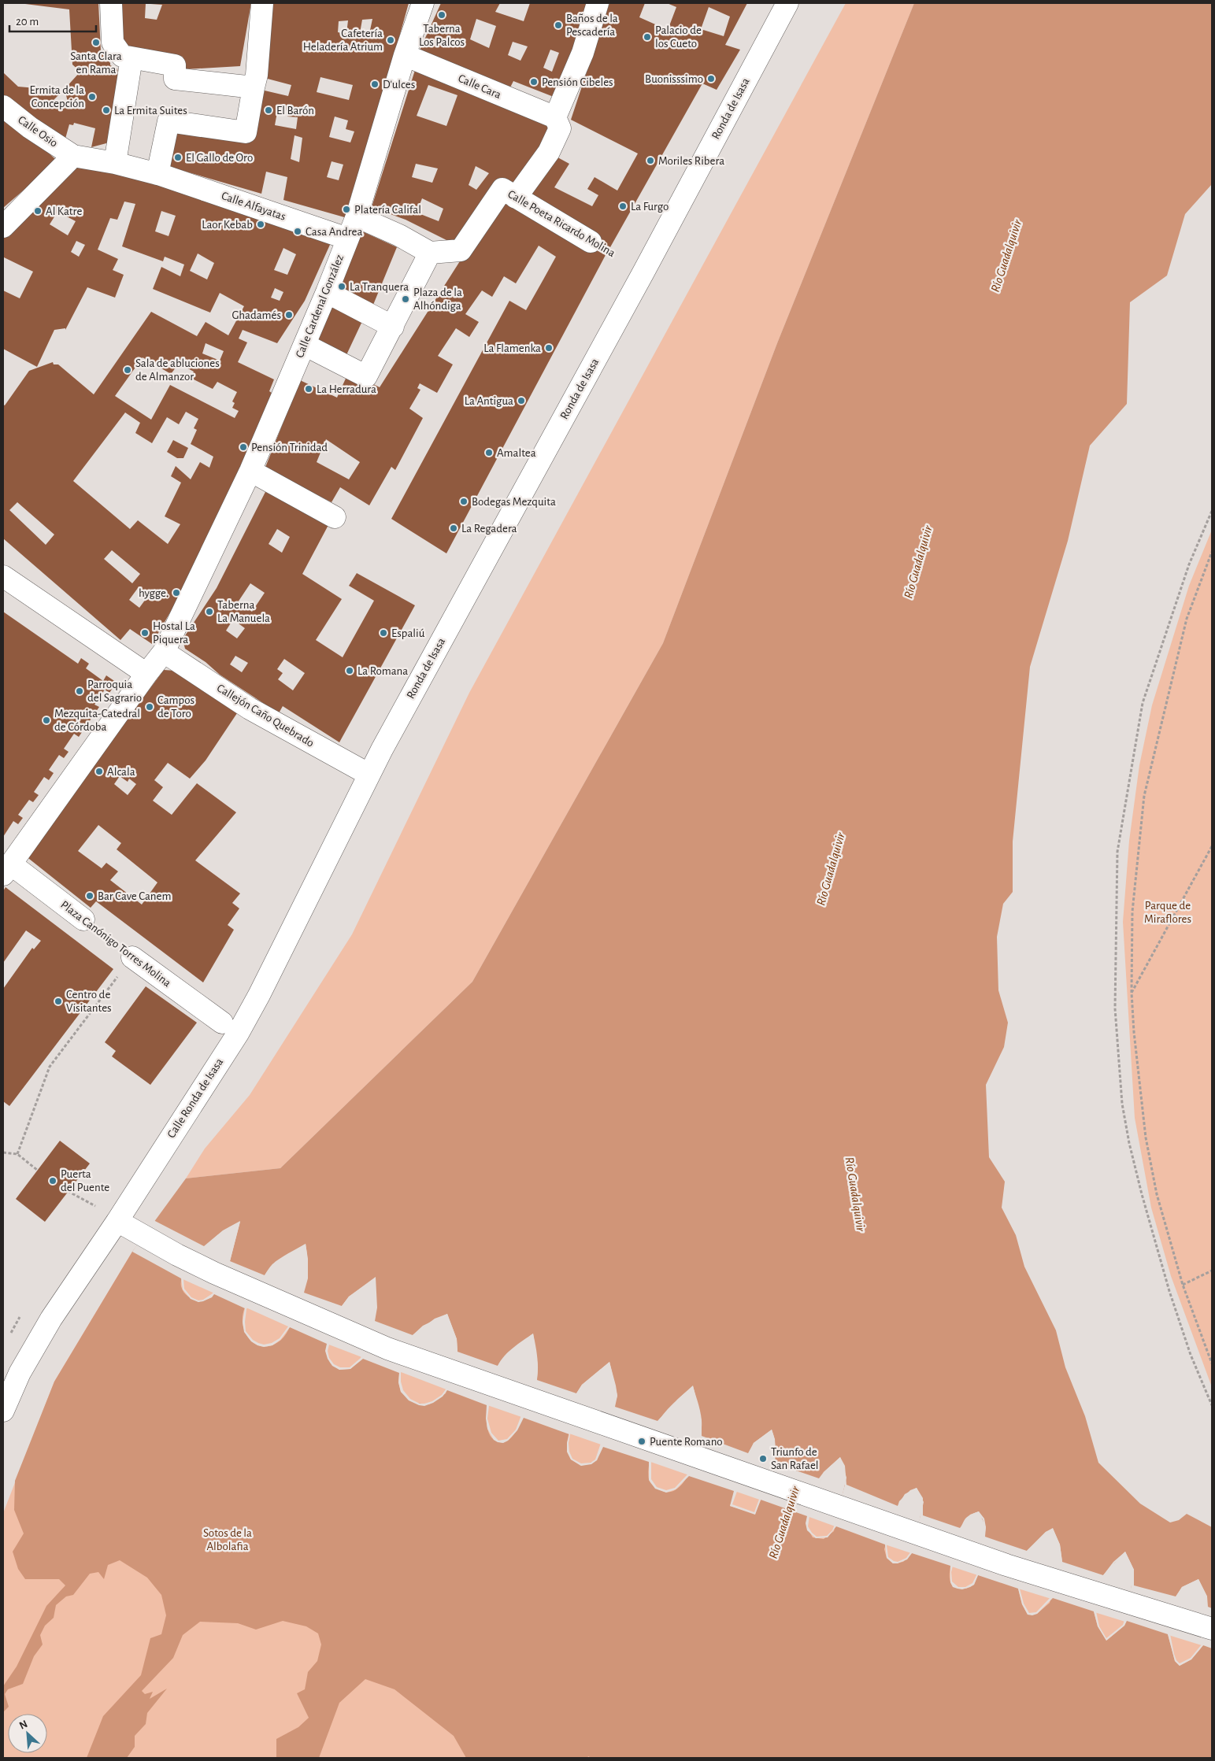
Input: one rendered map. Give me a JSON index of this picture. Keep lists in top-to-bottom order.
{
  "streets": {
    "street": [
      "Calle Cara",
      "Ronda de Isasa",
      "Calle Osio",
      "Calle Alfayatas",
      "Calle Poeta Ricardo Molina",
      "Calle Cardenal González",
      "Callejón Caño Quebrado",
      "Plaza Canónigo Torres Molina",
      "Calle Ronda de Isasa"
    ]
  },
  "crossings": [
    ["Calle Cara", "Calle Cardenal González"],
    ["Ronda de Isasa", "Callejón Caño Quebrado"],
    ["Ronda de Isasa", "Calle Ronda de Isasa"],
    ["Calle Osio", "Calle Alfayatas"],
    ["Calle Alfayatas", "Calle Cardenal González"],
    ["Calle Cardenal González", "Callejón Caño Quebrado"],
    ["Calle Cardenal González", "Plaza Canónigo Torres Molina"],
    ["Callejón Caño Quebrado", "Calle Ronda de Isasa"]
  ],
  "water": ["Río Guadalquivir"],
  "parks": ["Parque de Miraflores", "Sotos de la Albolafia"],
  "places": [
    "Taberna Los Palcos",
    "Baños de la Pescadería",
    "Palacio de los Cueto",
    "Cafetería Heladería Atrium",
    "Santa Clara en Rama",
    "Buonisssimo",
    "Pensión Cibeles",
    "D'ulces",
    "Ermita de la Concepción",
    "La Ermita Suites",
    "El Barón",
    "El Gallo de Oro",
    "Moriles Ribera",
    "La Furgo",
    "Platería Califal",
    "Al Katre",
    "Laor Kebab",
    "Casa Andrea",
    "La Tranquera",
    "Plaza de la Alhóndiga",
    "Ghadamés",
    "La Flamenka",
    "Sala de abluciones de Almanzor",
    "La Herradura",
    "La Antigua",
    "Pensión Trinidad",
    "Amaltea",
    "Bodegas Mezquita",
    "La Regadera",
    "hygge.",
    "Taberna La Manuela",
    "Hostal La Piquera",
    "Espaliú",
    "La Romana",
    "Parroquia del Sagrario",
    "Campos de Toro",
    "Mezquita-Catedral de Córdoba",
    "Alcala",
    "Bar Cave Canem",
    "Centro de Visitantes",
    "Puerta del Puente",
    "Puente Romano",
    "Triunfo de San Rafael"
  ],
  "scale_bar": "20 m",
  "north": "top left"
}
